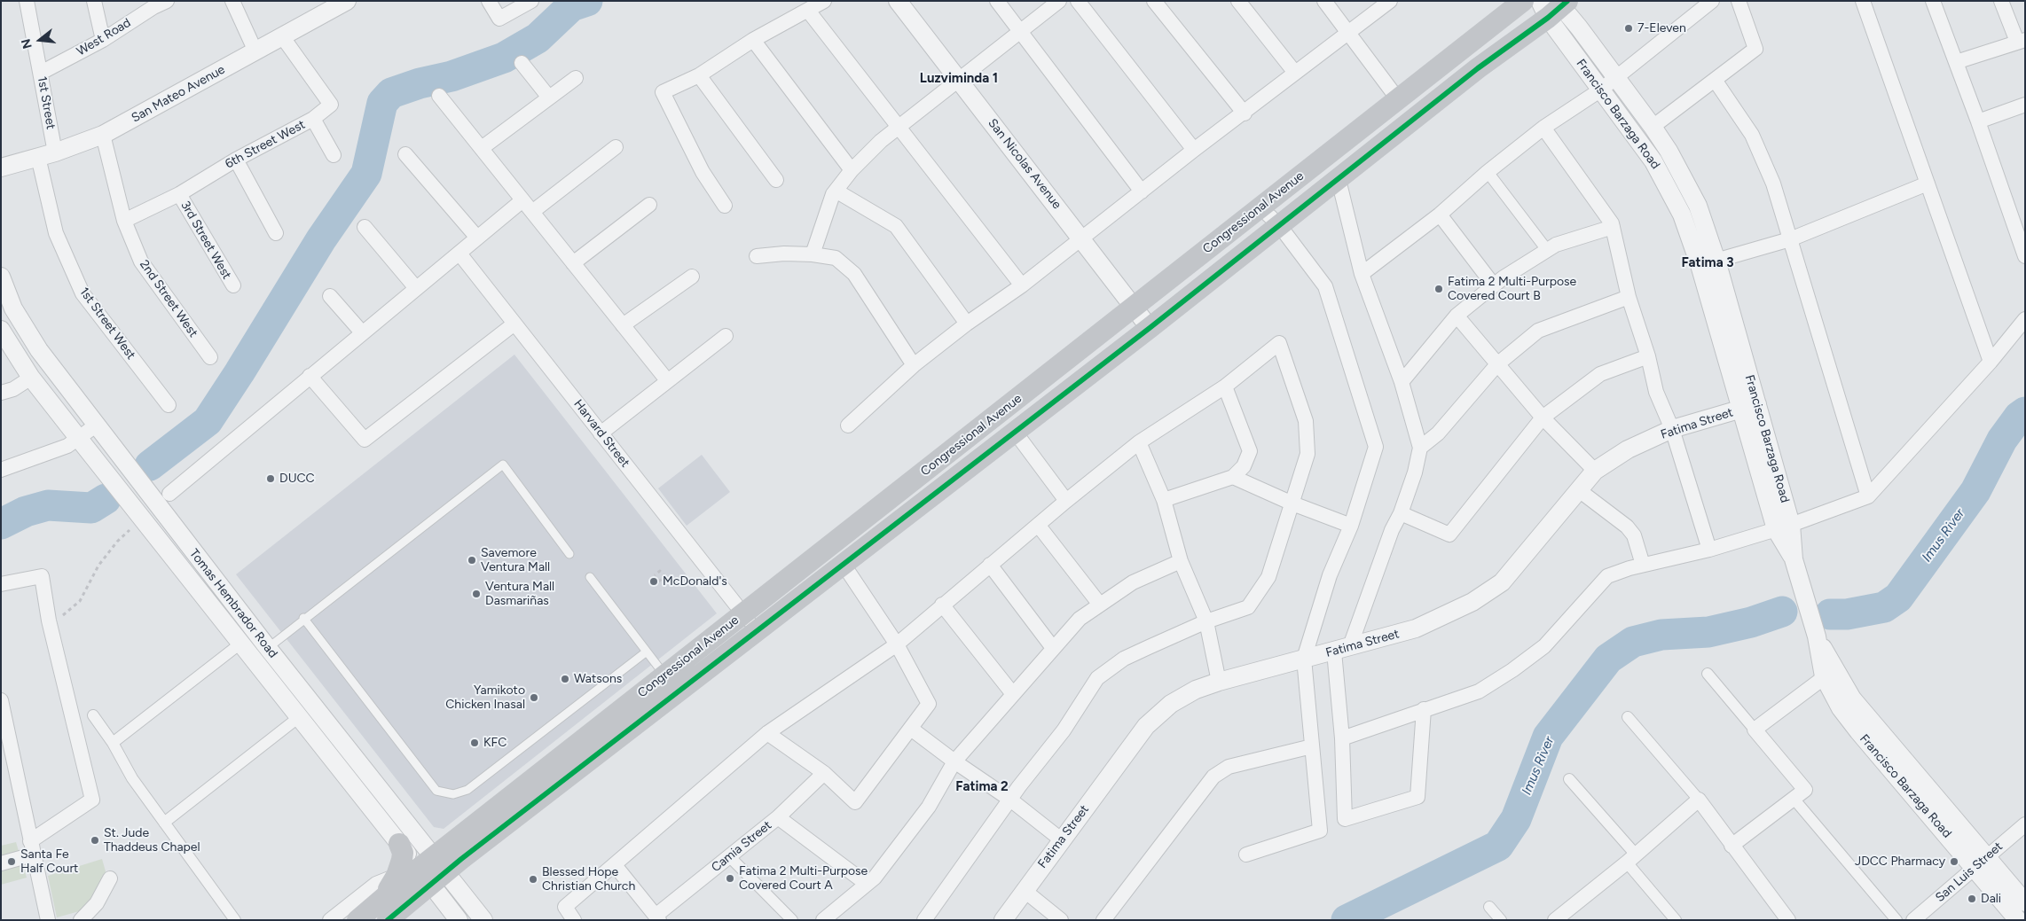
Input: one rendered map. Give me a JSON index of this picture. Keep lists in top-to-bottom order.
{
  "streets": {
    "main road": ["Congressional Avenue"],
    "street": [
      "West Road",
      "San Mateo Avenue",
      "1st Street",
      "Francisco Barzaga Road",
      "6th Street West",
      "San Nicolas Avenue",
      "3rd Street West",
      "2nd Street West",
      "1st Street West",
      "Fatima Street",
      "Harvard Street",
      "Tomas Hembrador Road",
      "Camia Street",
      "San Luis Street"
    ]
  },
  "crossings": [
    ["West Road", "1st Street"],
    ["San Mateo Avenue", "1st Street"],
    ["San Mateo Avenue", "6th Street West"],
    ["San Mateo Avenue", "2nd Street West"],
    ["San Mateo Avenue", "1st Street West"],
    ["Francisco Barzaga Road", "Congressional Avenue"],
    ["Francisco Barzaga Road", "Fatima Street"],
    ["Francisco Barzaga Road", "San Luis Street"],
    ["6th Street West", "3rd Street West"],
    ["6th Street West", "2nd Street West"],
    ["San Nicolas Avenue", "Congressional Avenue"],
    ["Congressional Avenue", "Harvard Street"],
    ["Congressional Avenue", "Tomas Hembrador Road"]
  ],
  "districts": ["Luzviminda 1", "Fatima 3", "Fatima 2"],
  "water": ["Imus River"],
  "places": [
    "7-Eleven",
    "Fatima 2 Multi-Purpose Covered Court B",
    "DUCC",
    "Savemore Ventura Mall",
    "McDonald's",
    "Ventura Mall Dasmariñas",
    "Watsons",
    "Yamikoto Chicken Inasal",
    "KFC",
    "St. Jude Thaddeus Chapel",
    "Santa Fe Half Court",
    "JDCC Pharmacy",
    "Fatima 2 Multi-Purpose Covered Court A",
    "Blessed Hope Christian Church",
    "Dali"
  ],
  "north": "left"
}
